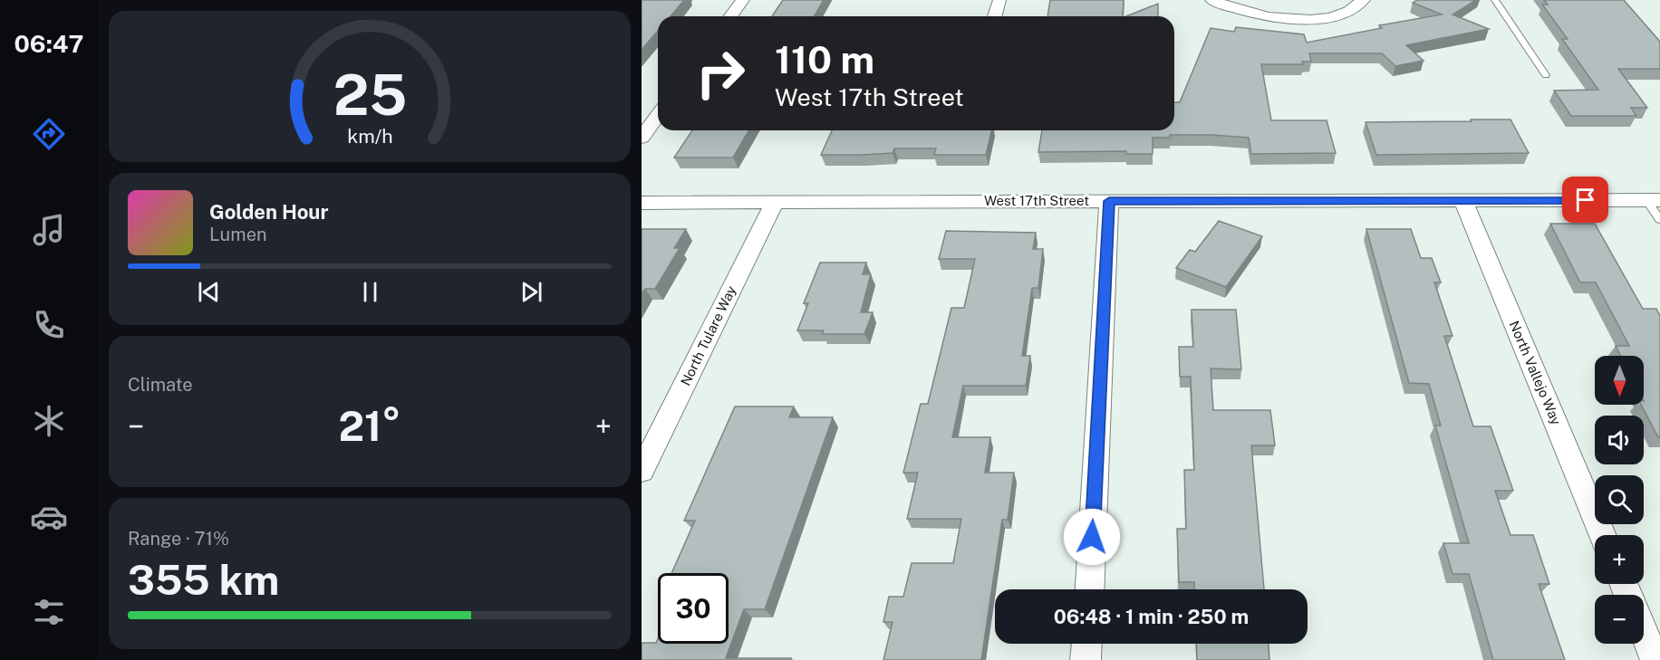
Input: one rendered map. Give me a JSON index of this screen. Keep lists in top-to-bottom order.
{
  "streets": {
    "street": ["West 17th Street", "North Tulare Way", "North Vallejo Way"]
  },
  "crossings": [
    ["West 17th Street", "North Tulare Way"],
    ["West 17th Street", "North Vallejo Way"]
  ],
  "north": "bottom",
  "page": {
    "tabs": "06:47",
    "turn": ["110 m", "West 17th Street"],
    "song": ["Golden Hour", "Lumen"],
    "tile": [
      "Climate",
      ["Range · 71%", "355 km"]
    ],
    "map_buttons": ["+", "−"],
    "heat": ["−", "21°", "+"],
    "limit": "30",
    "trip": "06:48 · 1 min · 250 m",
    "gauge": ["25", "km/h"]
  }
}
